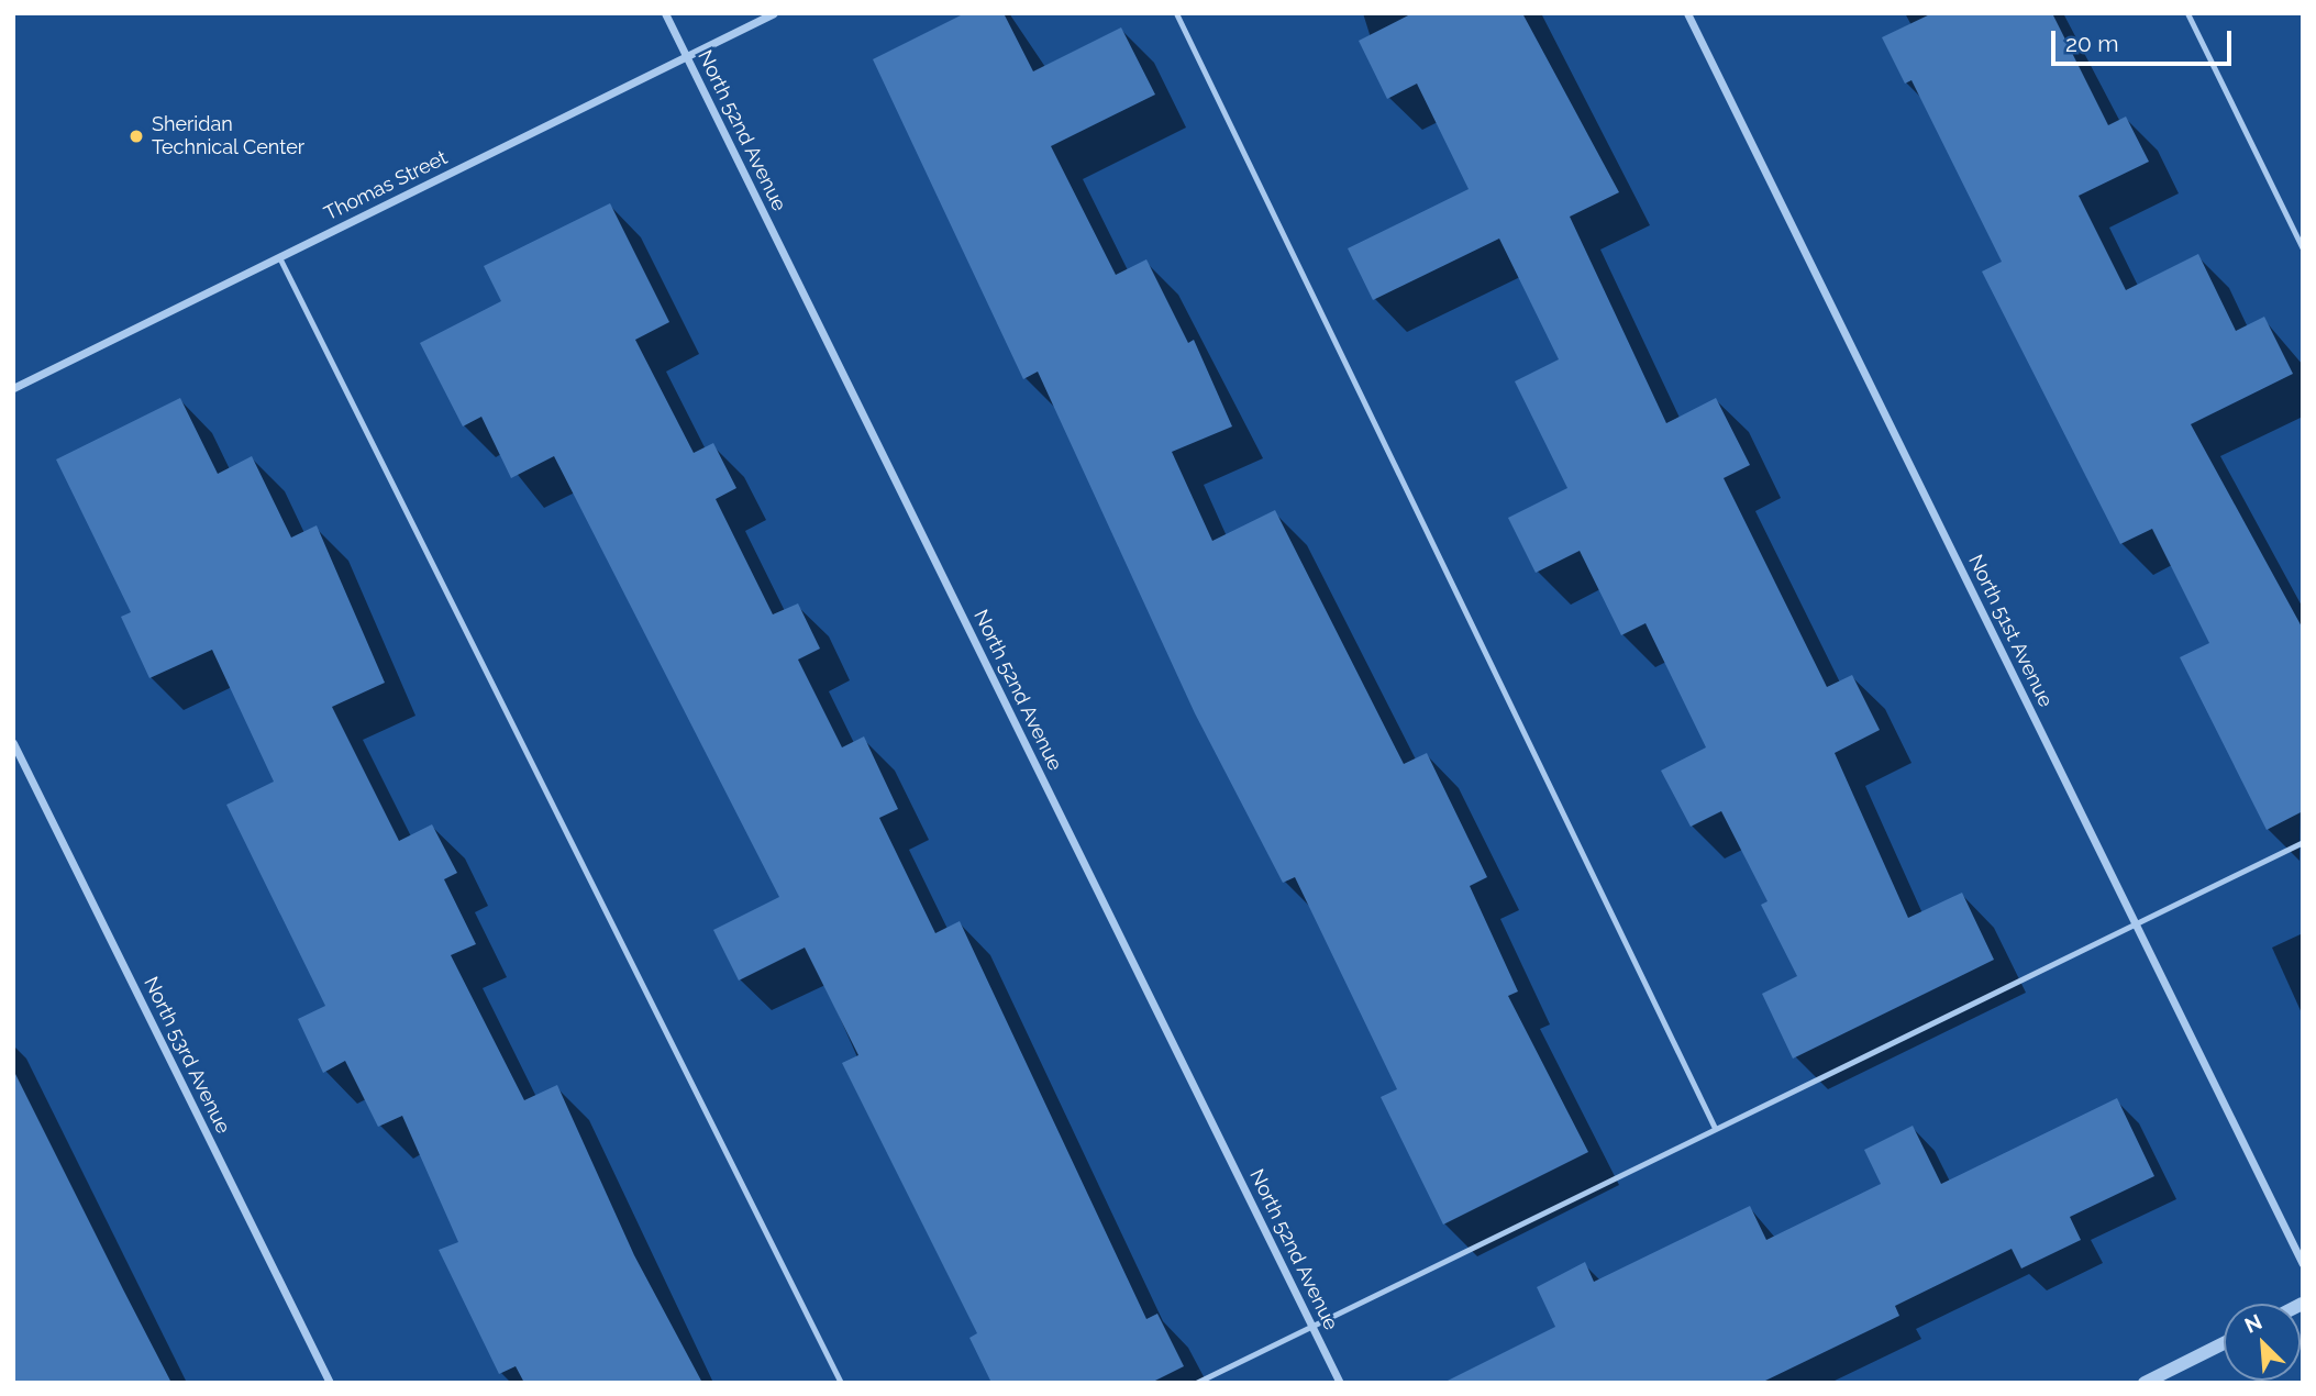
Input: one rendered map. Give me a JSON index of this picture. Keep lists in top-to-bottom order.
{
  "streets": {
    "street": [
      "North 52nd Avenue",
      "Thomas Street",
      "North 51st Avenue",
      "North 53rd Avenue"
    ]
  },
  "crossings": [
    ["North 52nd Avenue", "Thomas Street"]
  ],
  "places": ["Sheridan Technical Center"],
  "scale_bar": "20 m",
  "north": "top left"
}
